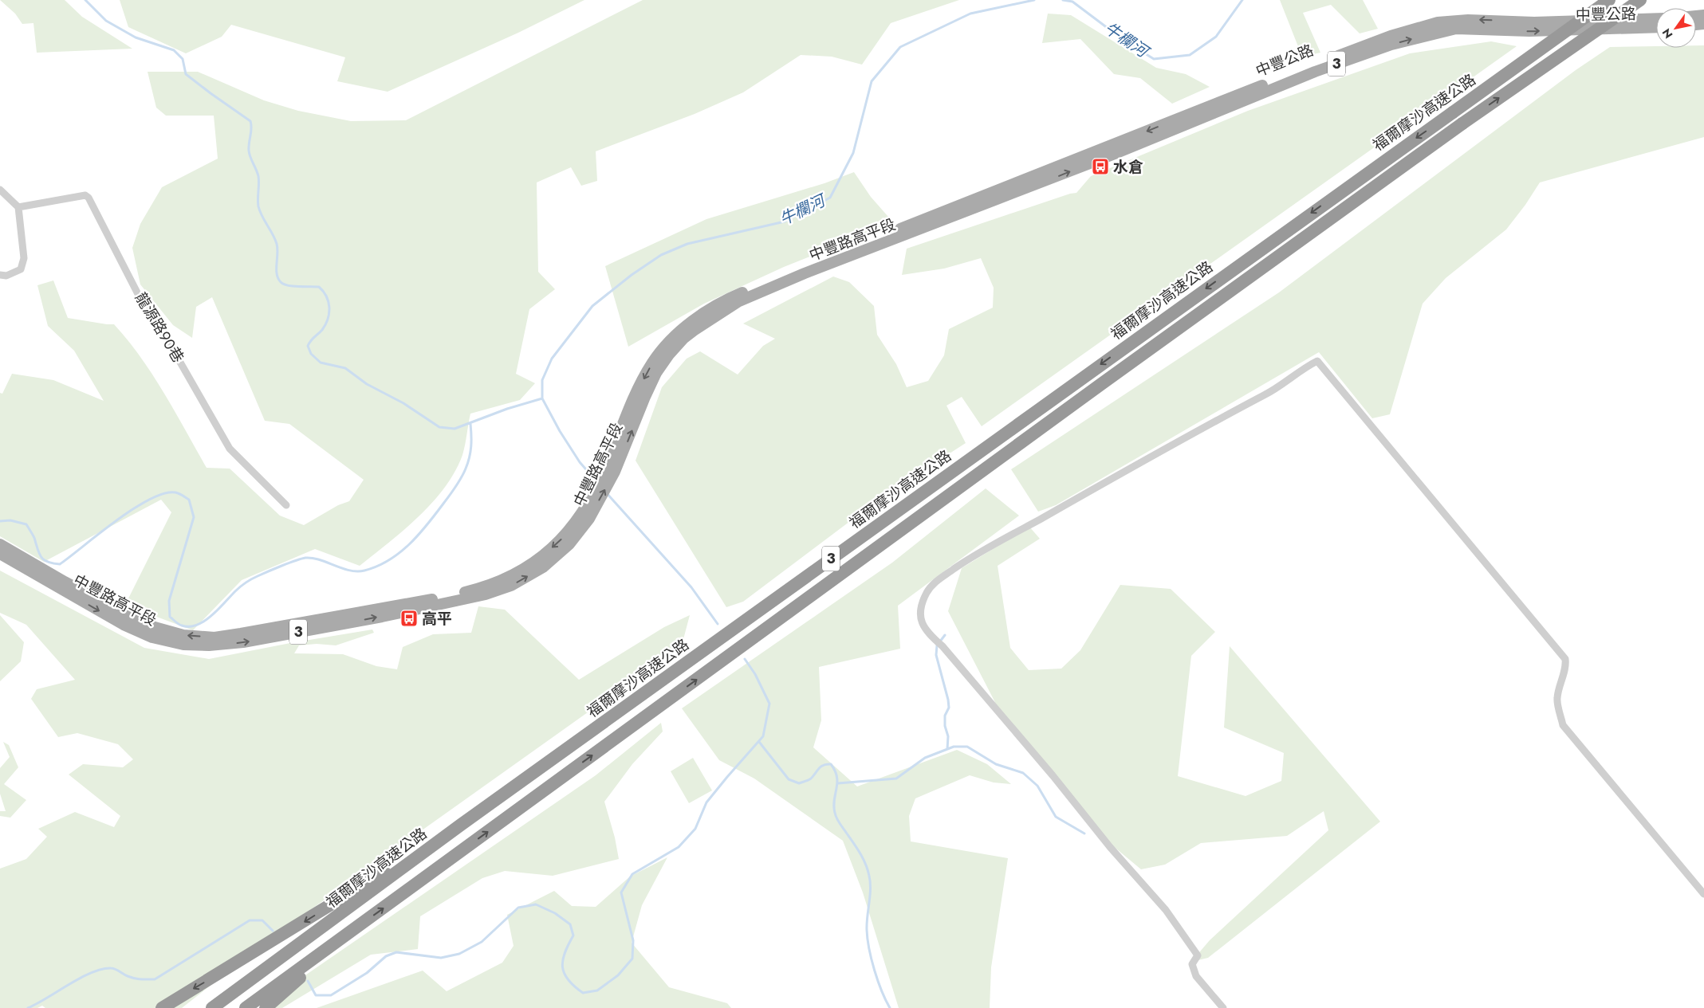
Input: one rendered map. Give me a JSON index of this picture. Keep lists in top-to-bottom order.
{
  "streets": {
    "highway": ["3", "福爾摩沙高速公路"],
    "main road": ["中豐公路", "中豐路高平段"],
    "street": ["龍源路90巷"]
  },
  "crossings": [
    ["中豐公路", "中豐路高平段"]
  ],
  "water": ["牛欄河"],
  "places": {
    "bus stop": ["水倉", "高平"]
  },
  "north": "bottom left"
}
